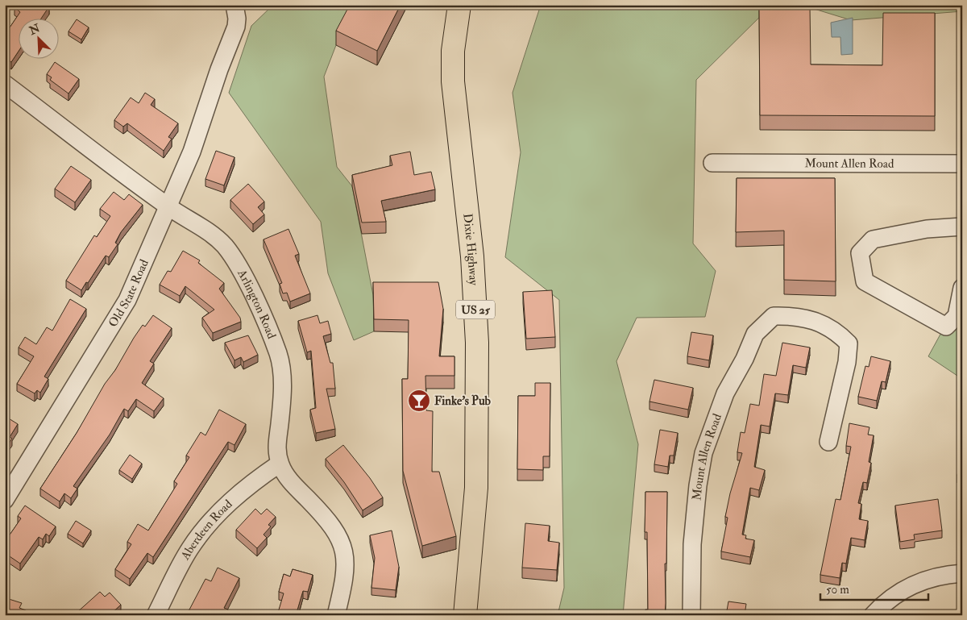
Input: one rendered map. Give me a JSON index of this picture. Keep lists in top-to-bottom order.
{
  "streets": {
    "main road": ["Dixie Highway", "US 25"],
    "street": [
      "Mount Allen Road",
      "Old State Road",
      "Arlington Road",
      "Aberdeen Road"
    ]
  },
  "crossings": [
    ["Old State Road", "Arlington Road"],
    ["Arlington Road", "Aberdeen Road"]
  ],
  "places": {
    "bar": ["Finke's Pub"]
  },
  "scale_bar": "50 m",
  "north": "top left"
}
